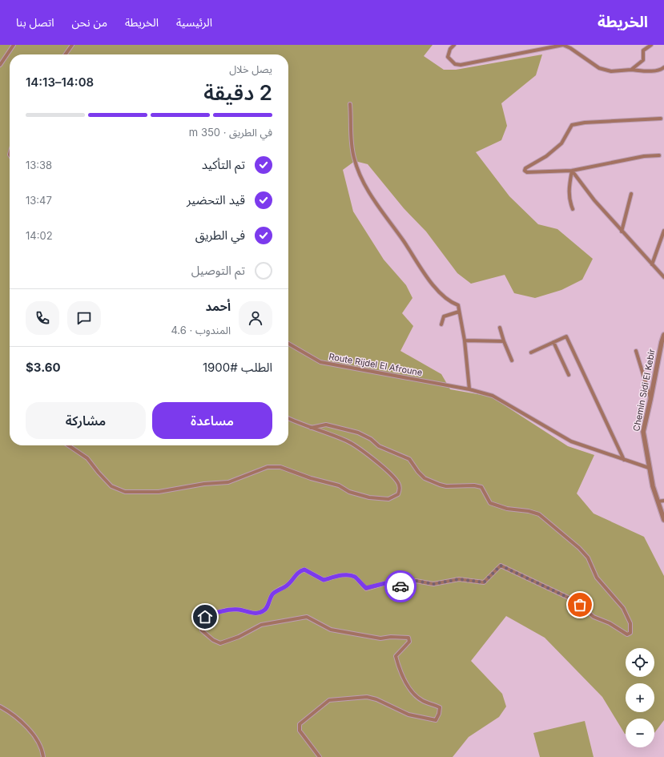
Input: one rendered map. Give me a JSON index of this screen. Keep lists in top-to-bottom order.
{
  "streets": {
    "street": ["Route Rijdel El Afroune", "Chemin Sidi El Kebir"]
  },
  "crossings": [
    ["Route Rijdel El Afroune", "Chemin Sidi El Kebir"]
  ],
  "page": {
    "header": "الخريطة",
    "nav": [
      "الرئيسية",
      "الخريطة",
      "من نحن",
      "اتصل بنا"
    ],
    "heading": ["2 دقيقة", "يصل خلال", "14:08–14:13"],
    "panel": [
      "أحمد",
      "المندوب · 4.6",
      "الطلب #1900",
      "$3.60"
    ],
    "bar": "في الطريق · 350 m",
    "list": [
      ["تم التأكيد", "13:38"],
      ["قيد التحضير", "13:47"],
      ["في الطريق", "14:02"],
      "تم التوصيل"
    ],
    "buttons": ["مساعدة", "مشاركة"],
    "map_buttons": ["+", "−"]
  }
}
